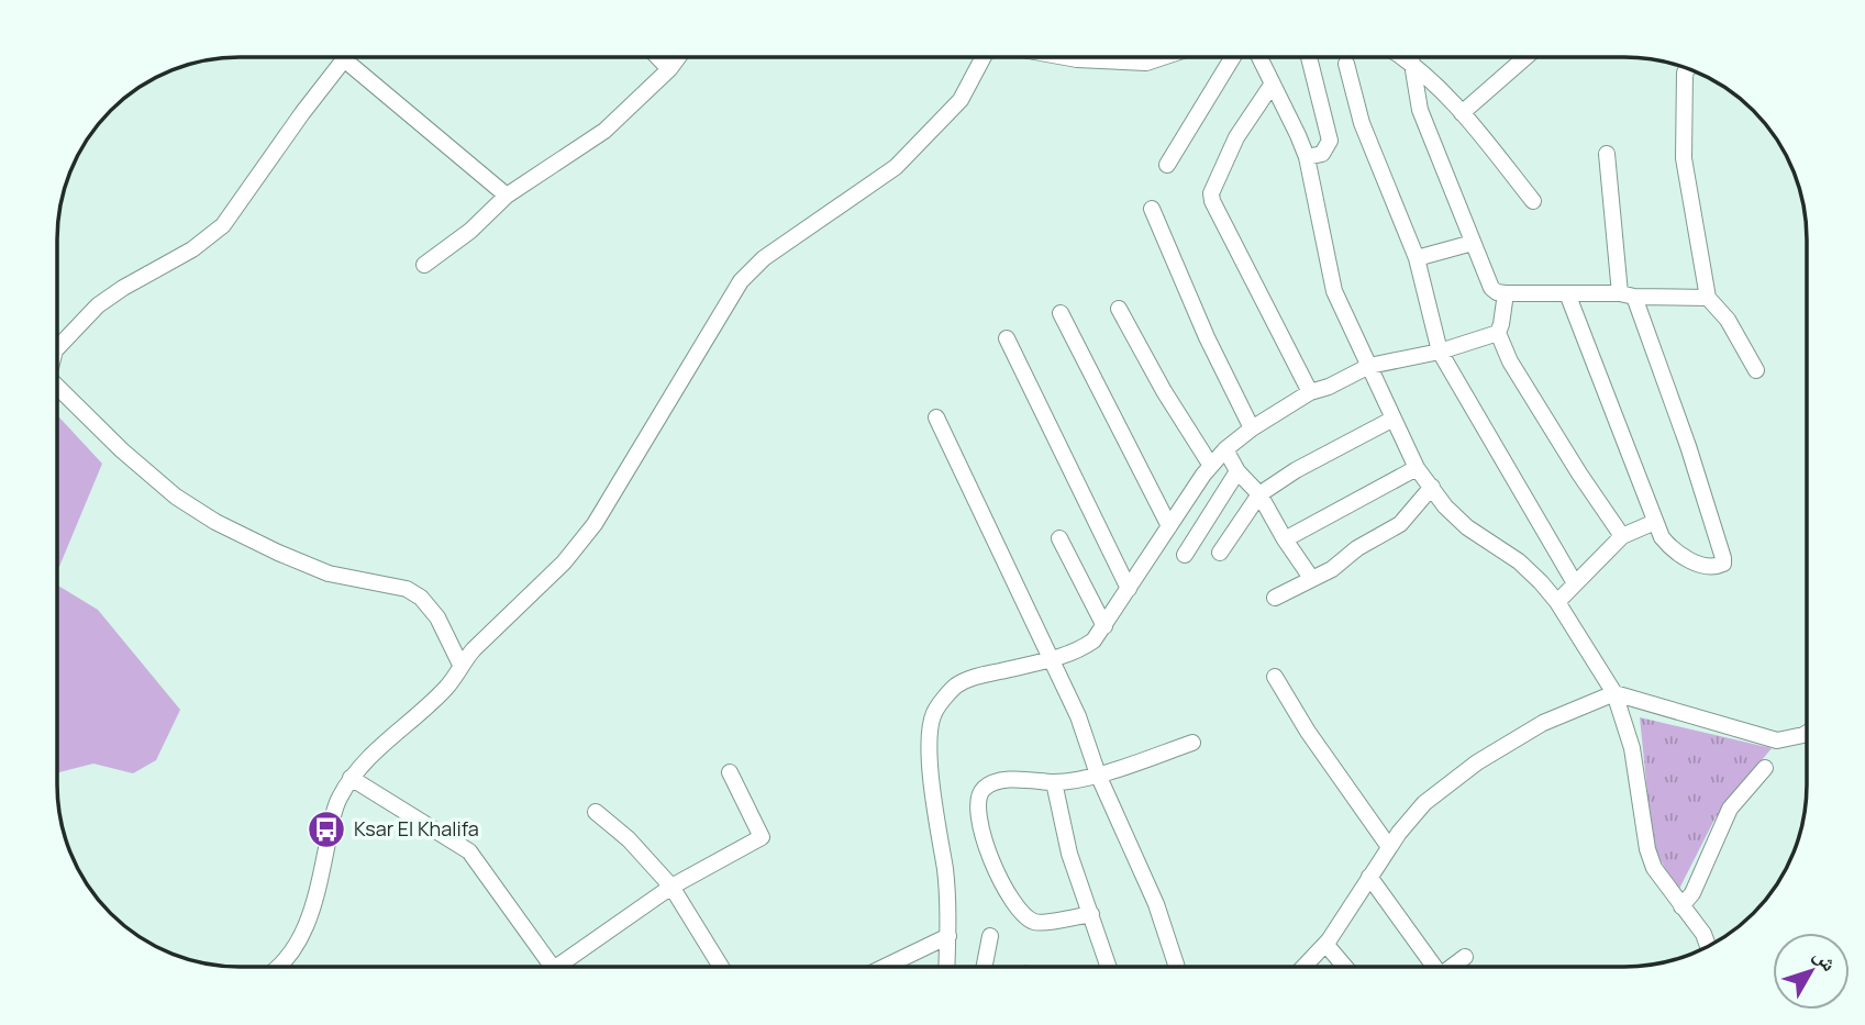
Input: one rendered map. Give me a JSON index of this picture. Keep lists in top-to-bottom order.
{
  "places": {
    "bus stop": ["Ksar El Khalifa"]
  },
  "north": "top right"
}
